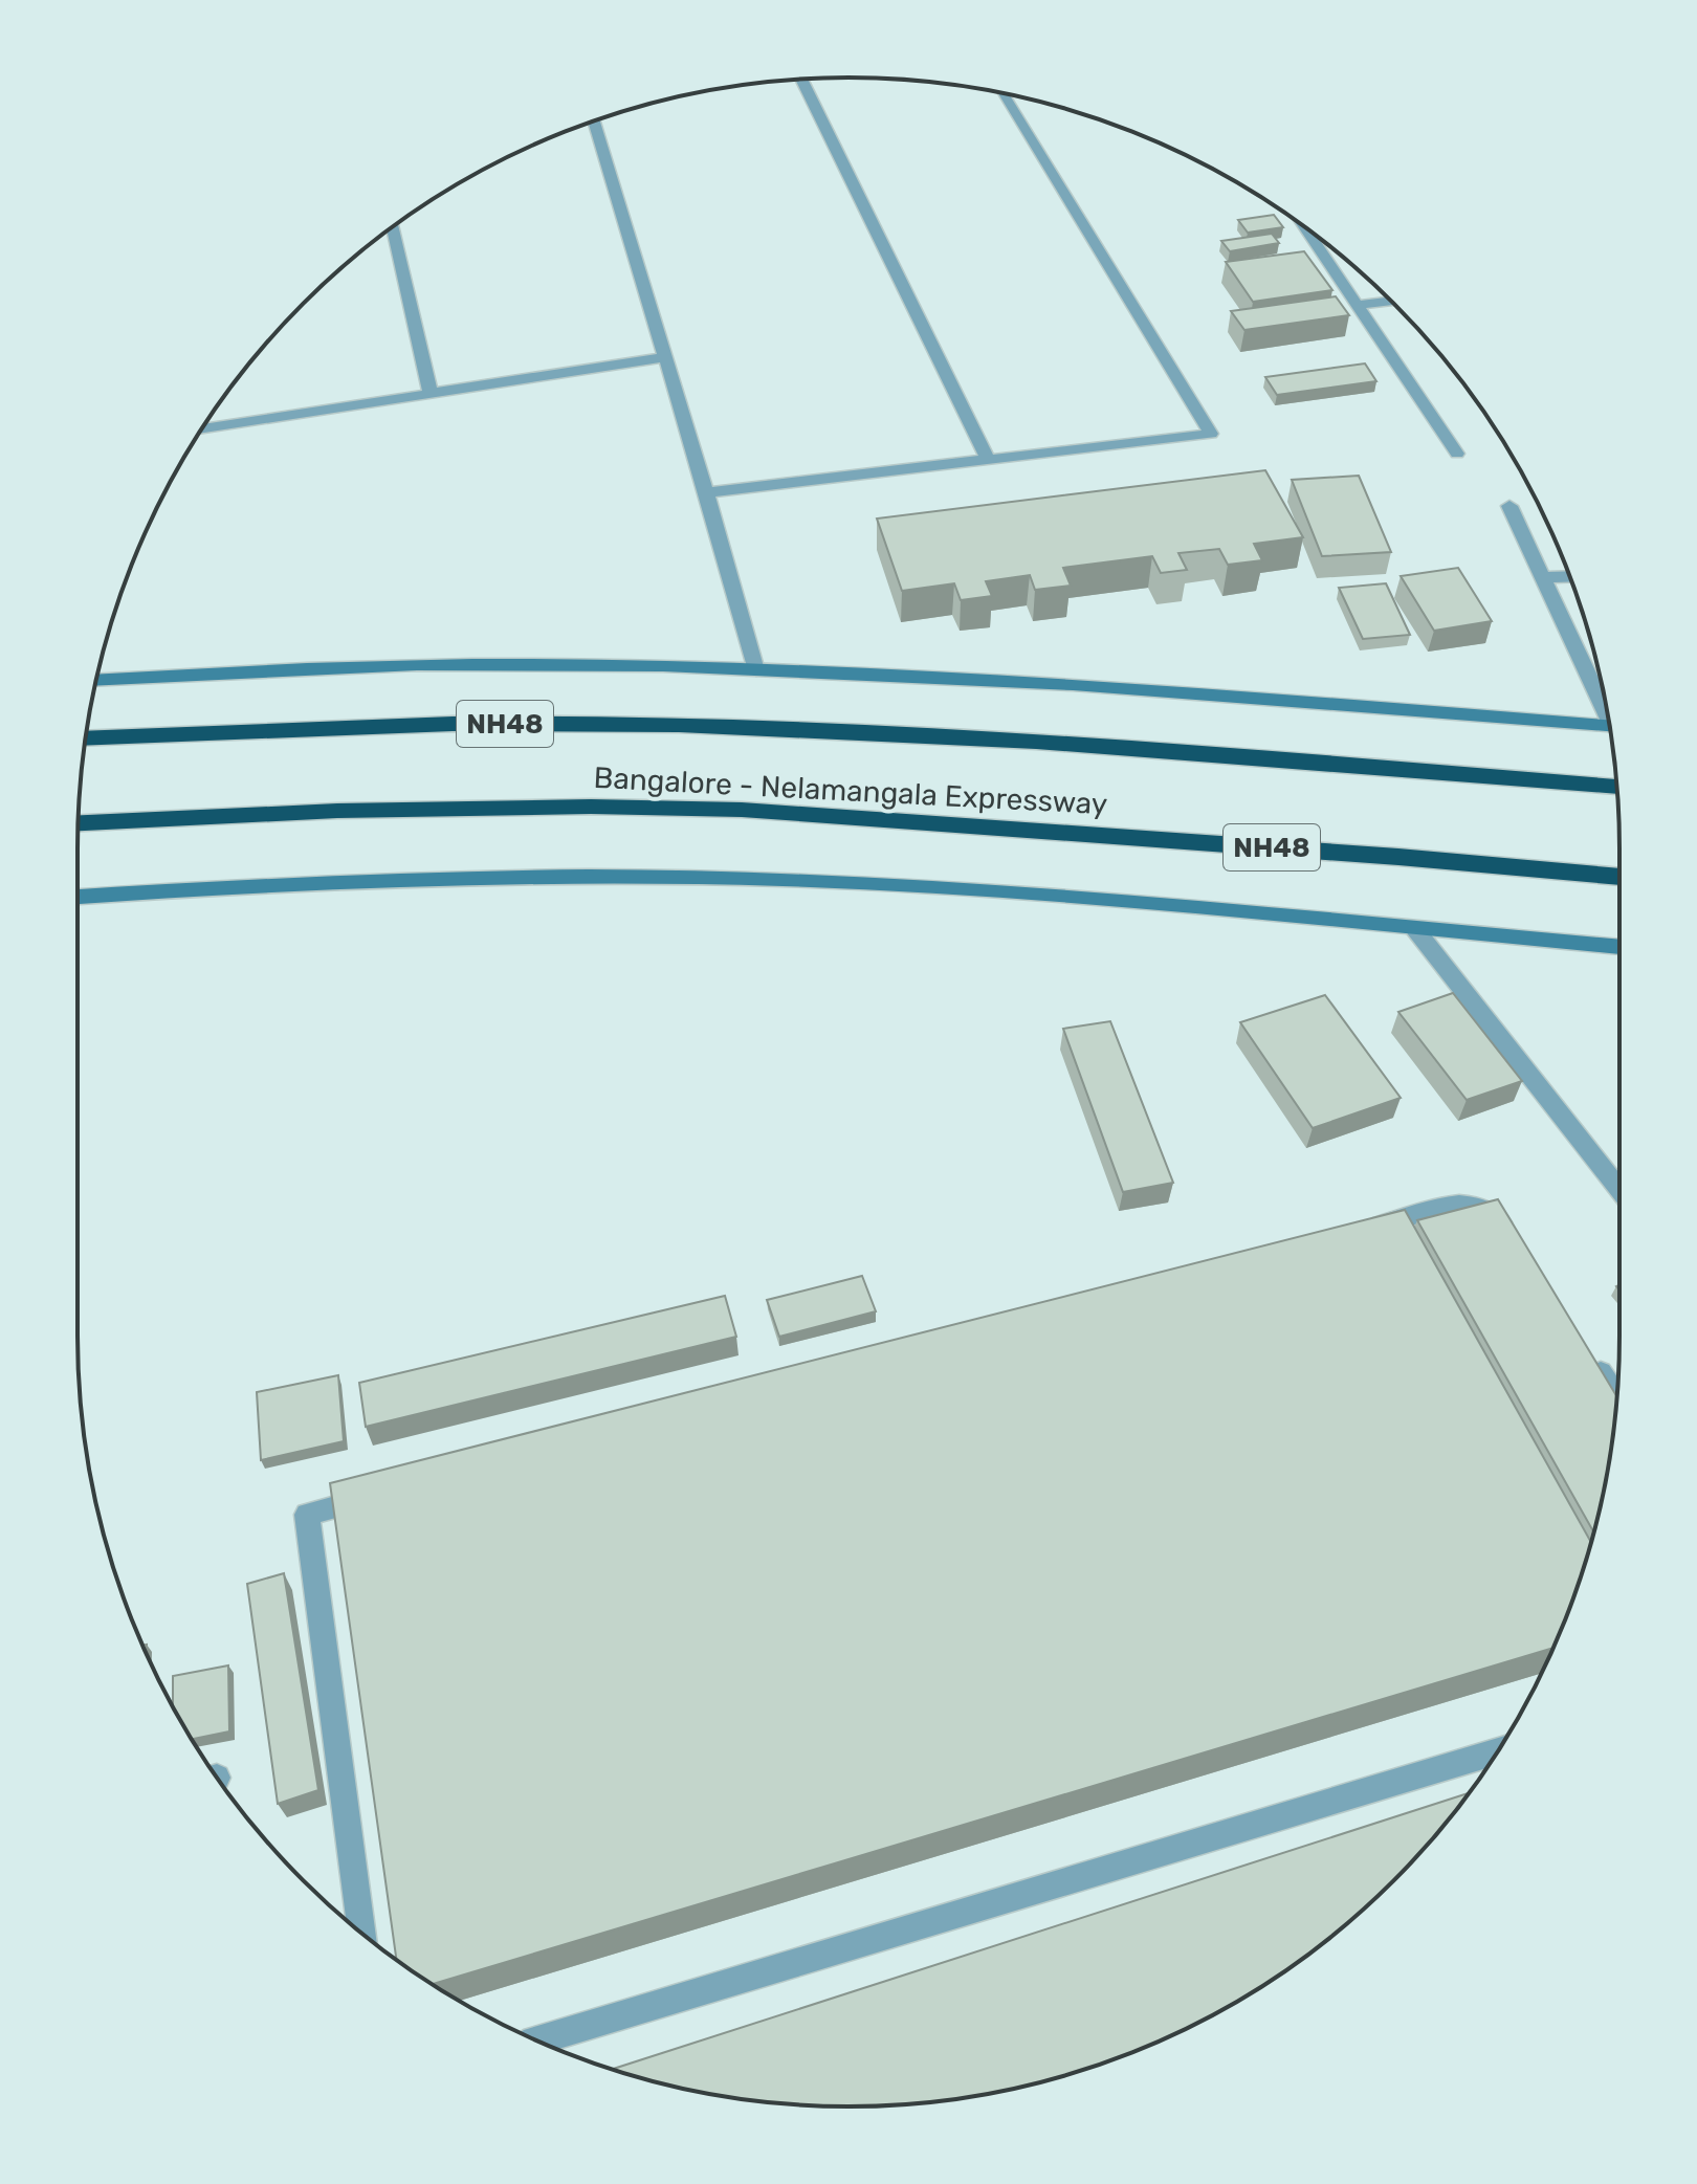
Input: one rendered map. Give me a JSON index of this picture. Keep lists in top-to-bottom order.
{
  "streets": {
    "highway": ["NH48", "Bangalore - Nelamangala Expressway"]
  }
}
